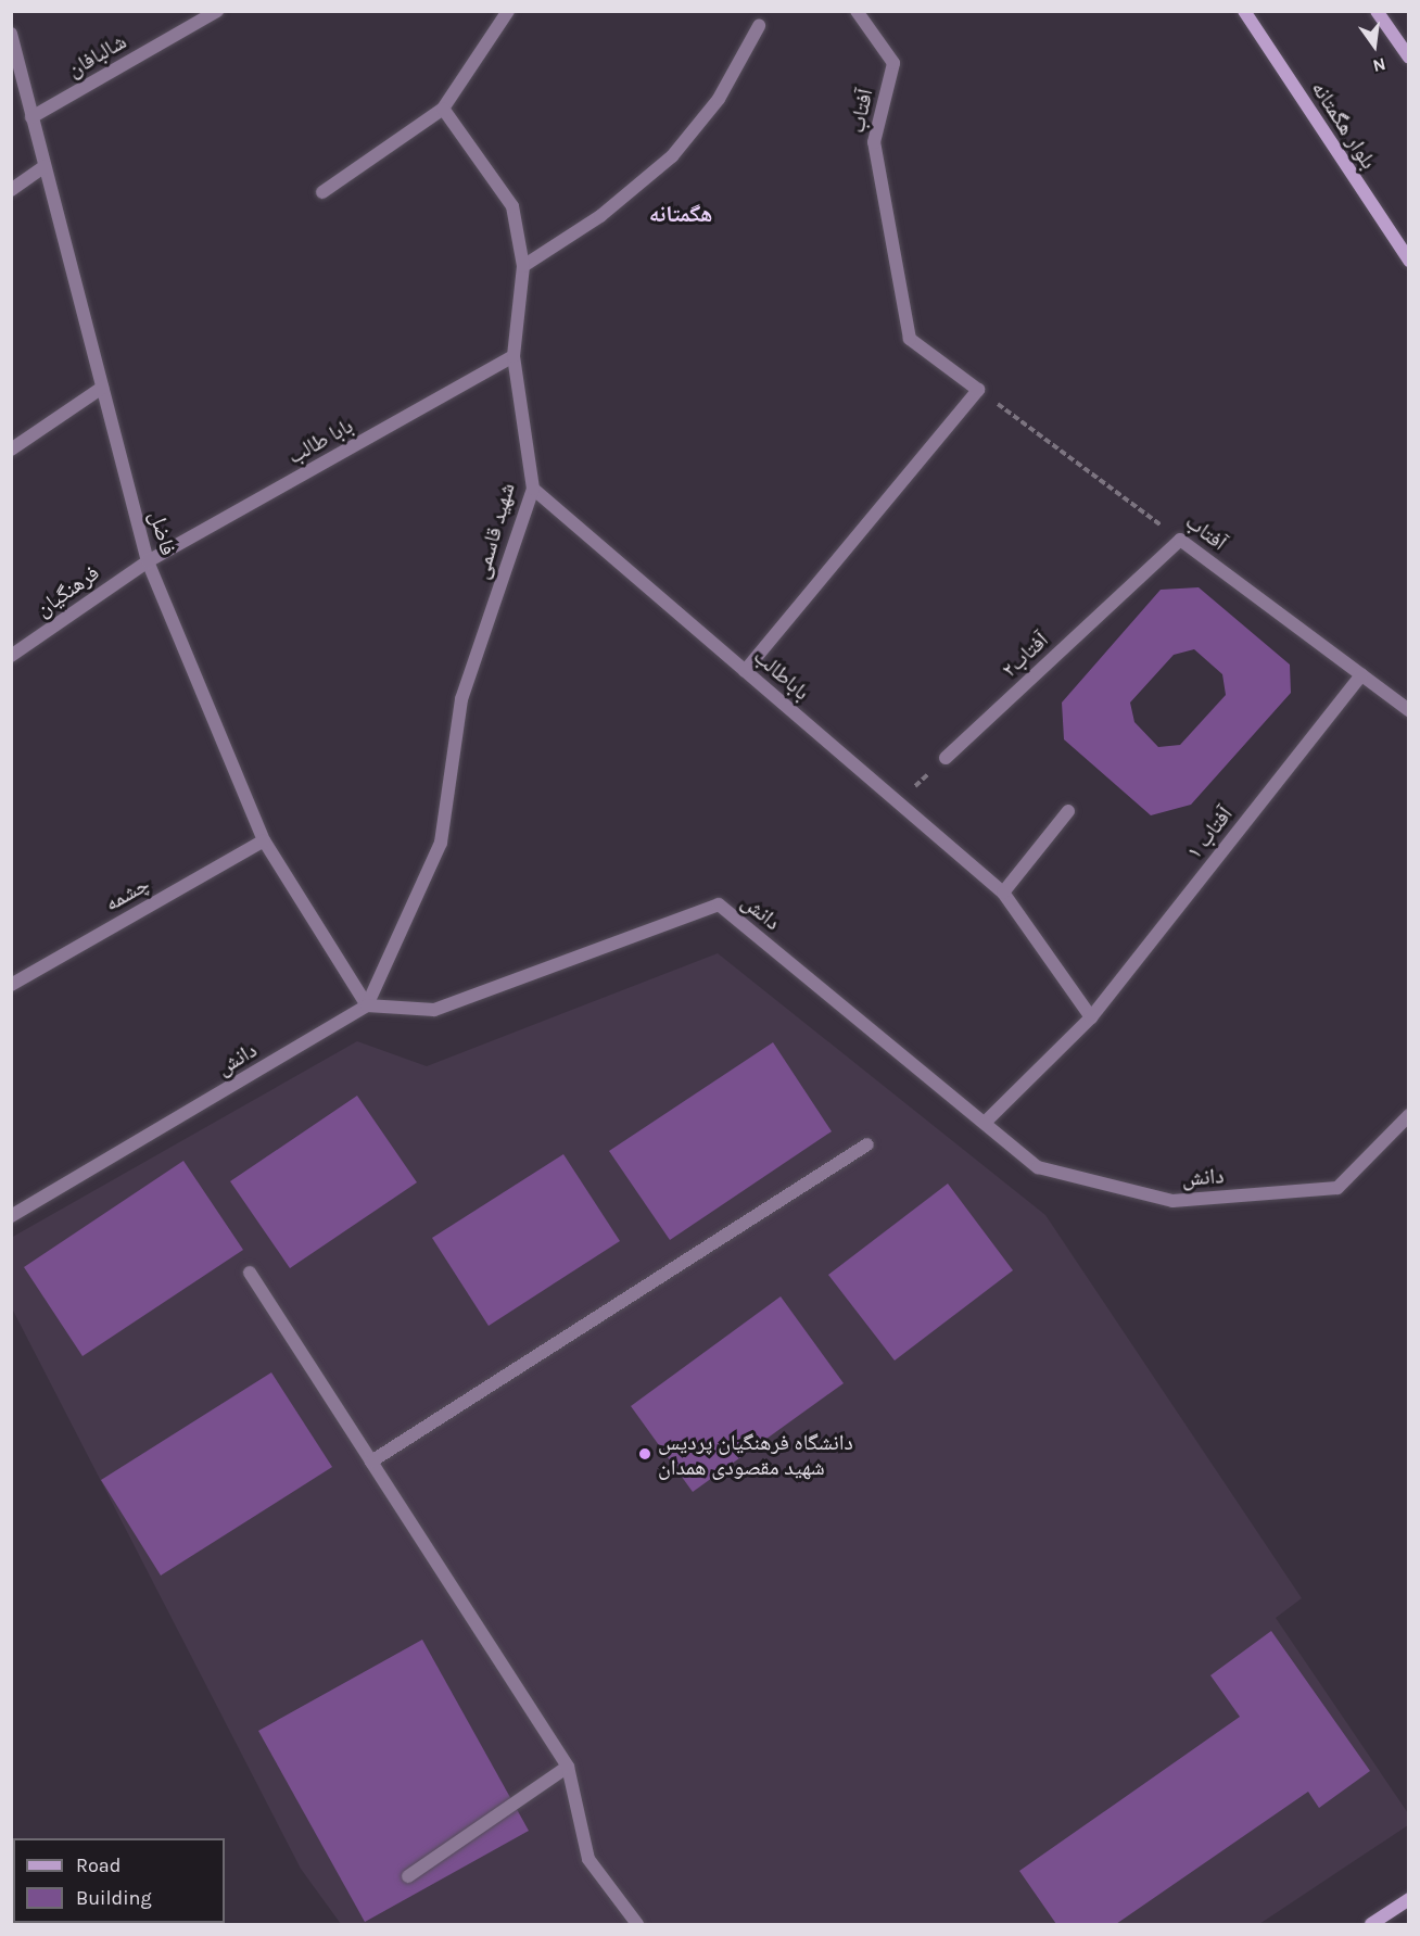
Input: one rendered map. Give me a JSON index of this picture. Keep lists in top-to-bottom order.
{
  "streets": {
    "main road": ["بلوار هگمتانه"],
    "street": [
      "شالبافان",
      "آفتاب",
      "بابا طالب",
      "شهید قاسمی",
      "فاضل",
      "فرهنگیان",
      "آفتاب۲",
      "باباطالب",
      "آفتاب ۱",
      "چشمه",
      "دانش"
    ]
  },
  "crossings": [
    ["شالبافان", "فاضل"],
    ["آفتاب", "آفتاب۲"],
    ["آفتاب", "آفتاب ۱"],
    ["بابا طالب", "شهید قاسمی"],
    ["بابا طالب", "فاضل"],
    ["بابا طالب", "فرهنگیان"],
    ["شهید قاسمی", "فاضل"],
    ["شهید قاسمی", "باباطالب"],
    ["شهید قاسمی", "دانش"],
    ["فاضل", "فرهنگیان"],
    ["فاضل", "چشمه"],
    ["فاضل", "دانش"],
    ["باباطالب", "آفتاب ۱"]
  ],
  "districts": ["هگمتانه"],
  "places": ["دانشگاه فرهنگیان پردیس شهید مقصودی همدان"],
  "legend": ["Road", "Building"],
  "north": "bottom"
}
